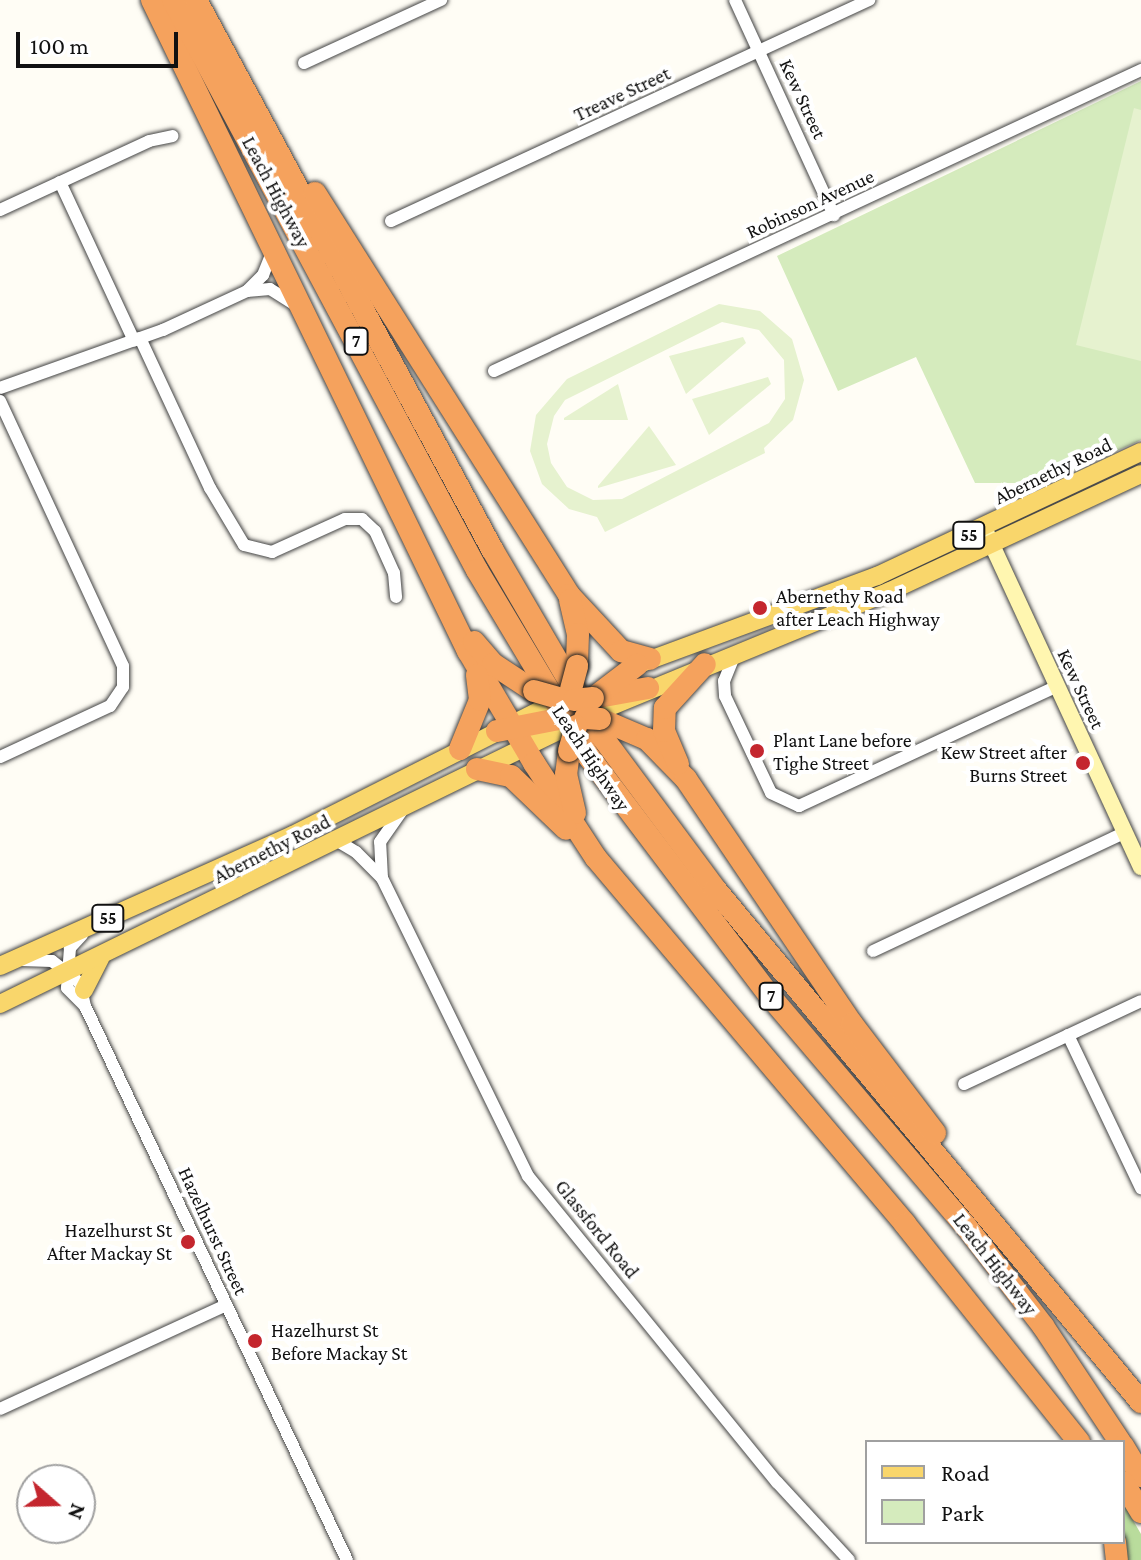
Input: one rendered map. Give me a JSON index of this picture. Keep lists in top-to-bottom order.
{
  "streets": {
    "highway": ["Leach Highway", "7"],
    "main road": ["Abernethy Road", "55"],
    "street": [
      "Treave Street",
      "Kew Street",
      "Robinson Avenue",
      "Glassford Road",
      "Hazelhurst Street"
    ]
  },
  "crossings": [
    ["Treave Street", "Kew Street"],
    ["Kew Street", "Robinson Avenue"],
    ["Kew Street", "Abernethy Road"],
    ["Leach Highway", "7"],
    ["7", "Abernethy Road"],
    ["Abernethy Road", "Glassford Road"],
    ["Abernethy Road", "Hazelhurst Street"]
  ],
  "places": [
    "Abernethy Road after Leach Highway",
    "Plant Lane before Tighe Street",
    "Kew Street after Burns Street",
    "Hazelhurst St After Mackay St",
    "Hazelhurst St Before Mackay St"
  ],
  "legend": ["Road", "Park"],
  "scale_bar": "100 m",
  "north": "right"
}
